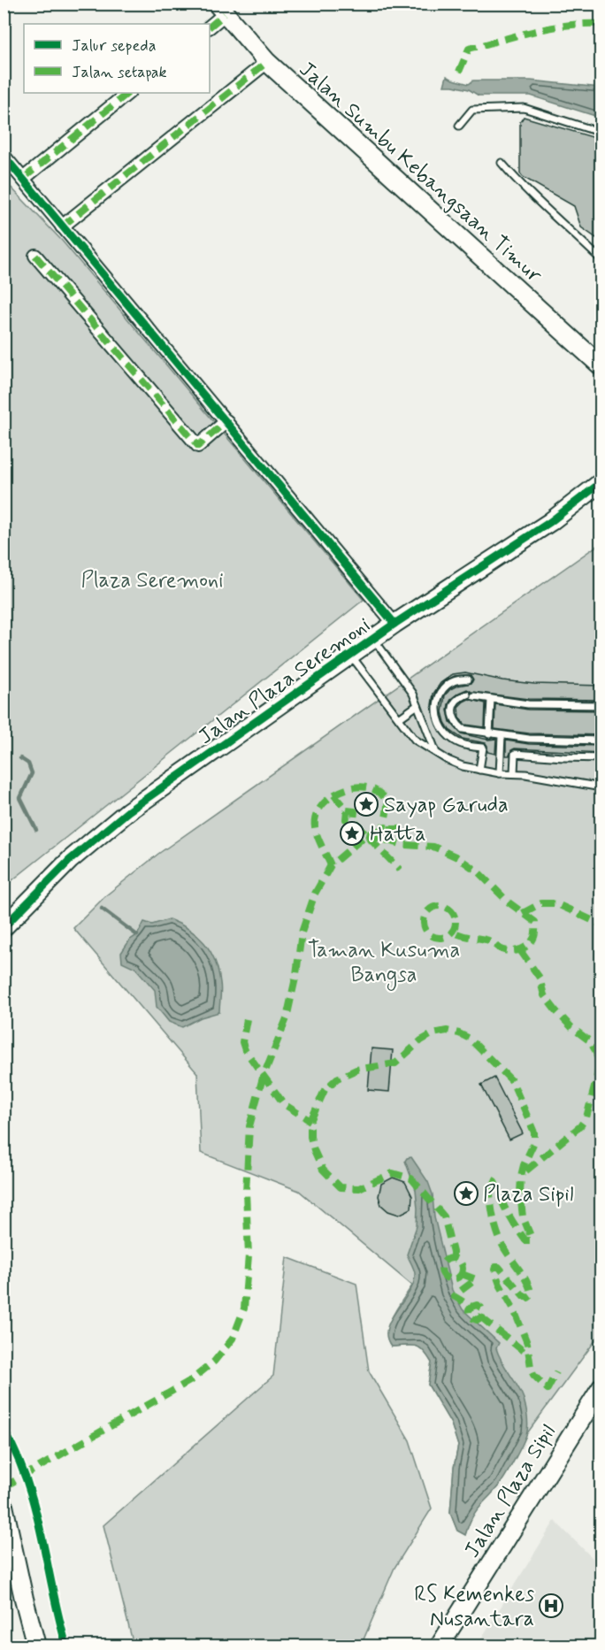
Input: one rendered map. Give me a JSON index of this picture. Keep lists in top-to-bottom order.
{
  "streets": {
    "street": ["Jalan Sumbu Kebangsaan Timur", "Jalan Plaza Seremoni", "Jalan Plaza Sipil"]
  },
  "parks": ["Plaza Seremoni", "Taman Kusuma Bangsa"],
  "places": {
    "place": ["Sayap Garuda", "Hatta", "Plaza Sipil"],
    "hospital": ["RS Kemenkes Nusantara"]
  },
  "legend": ["Jalur sepeda", "Jalan setapak"]
}
